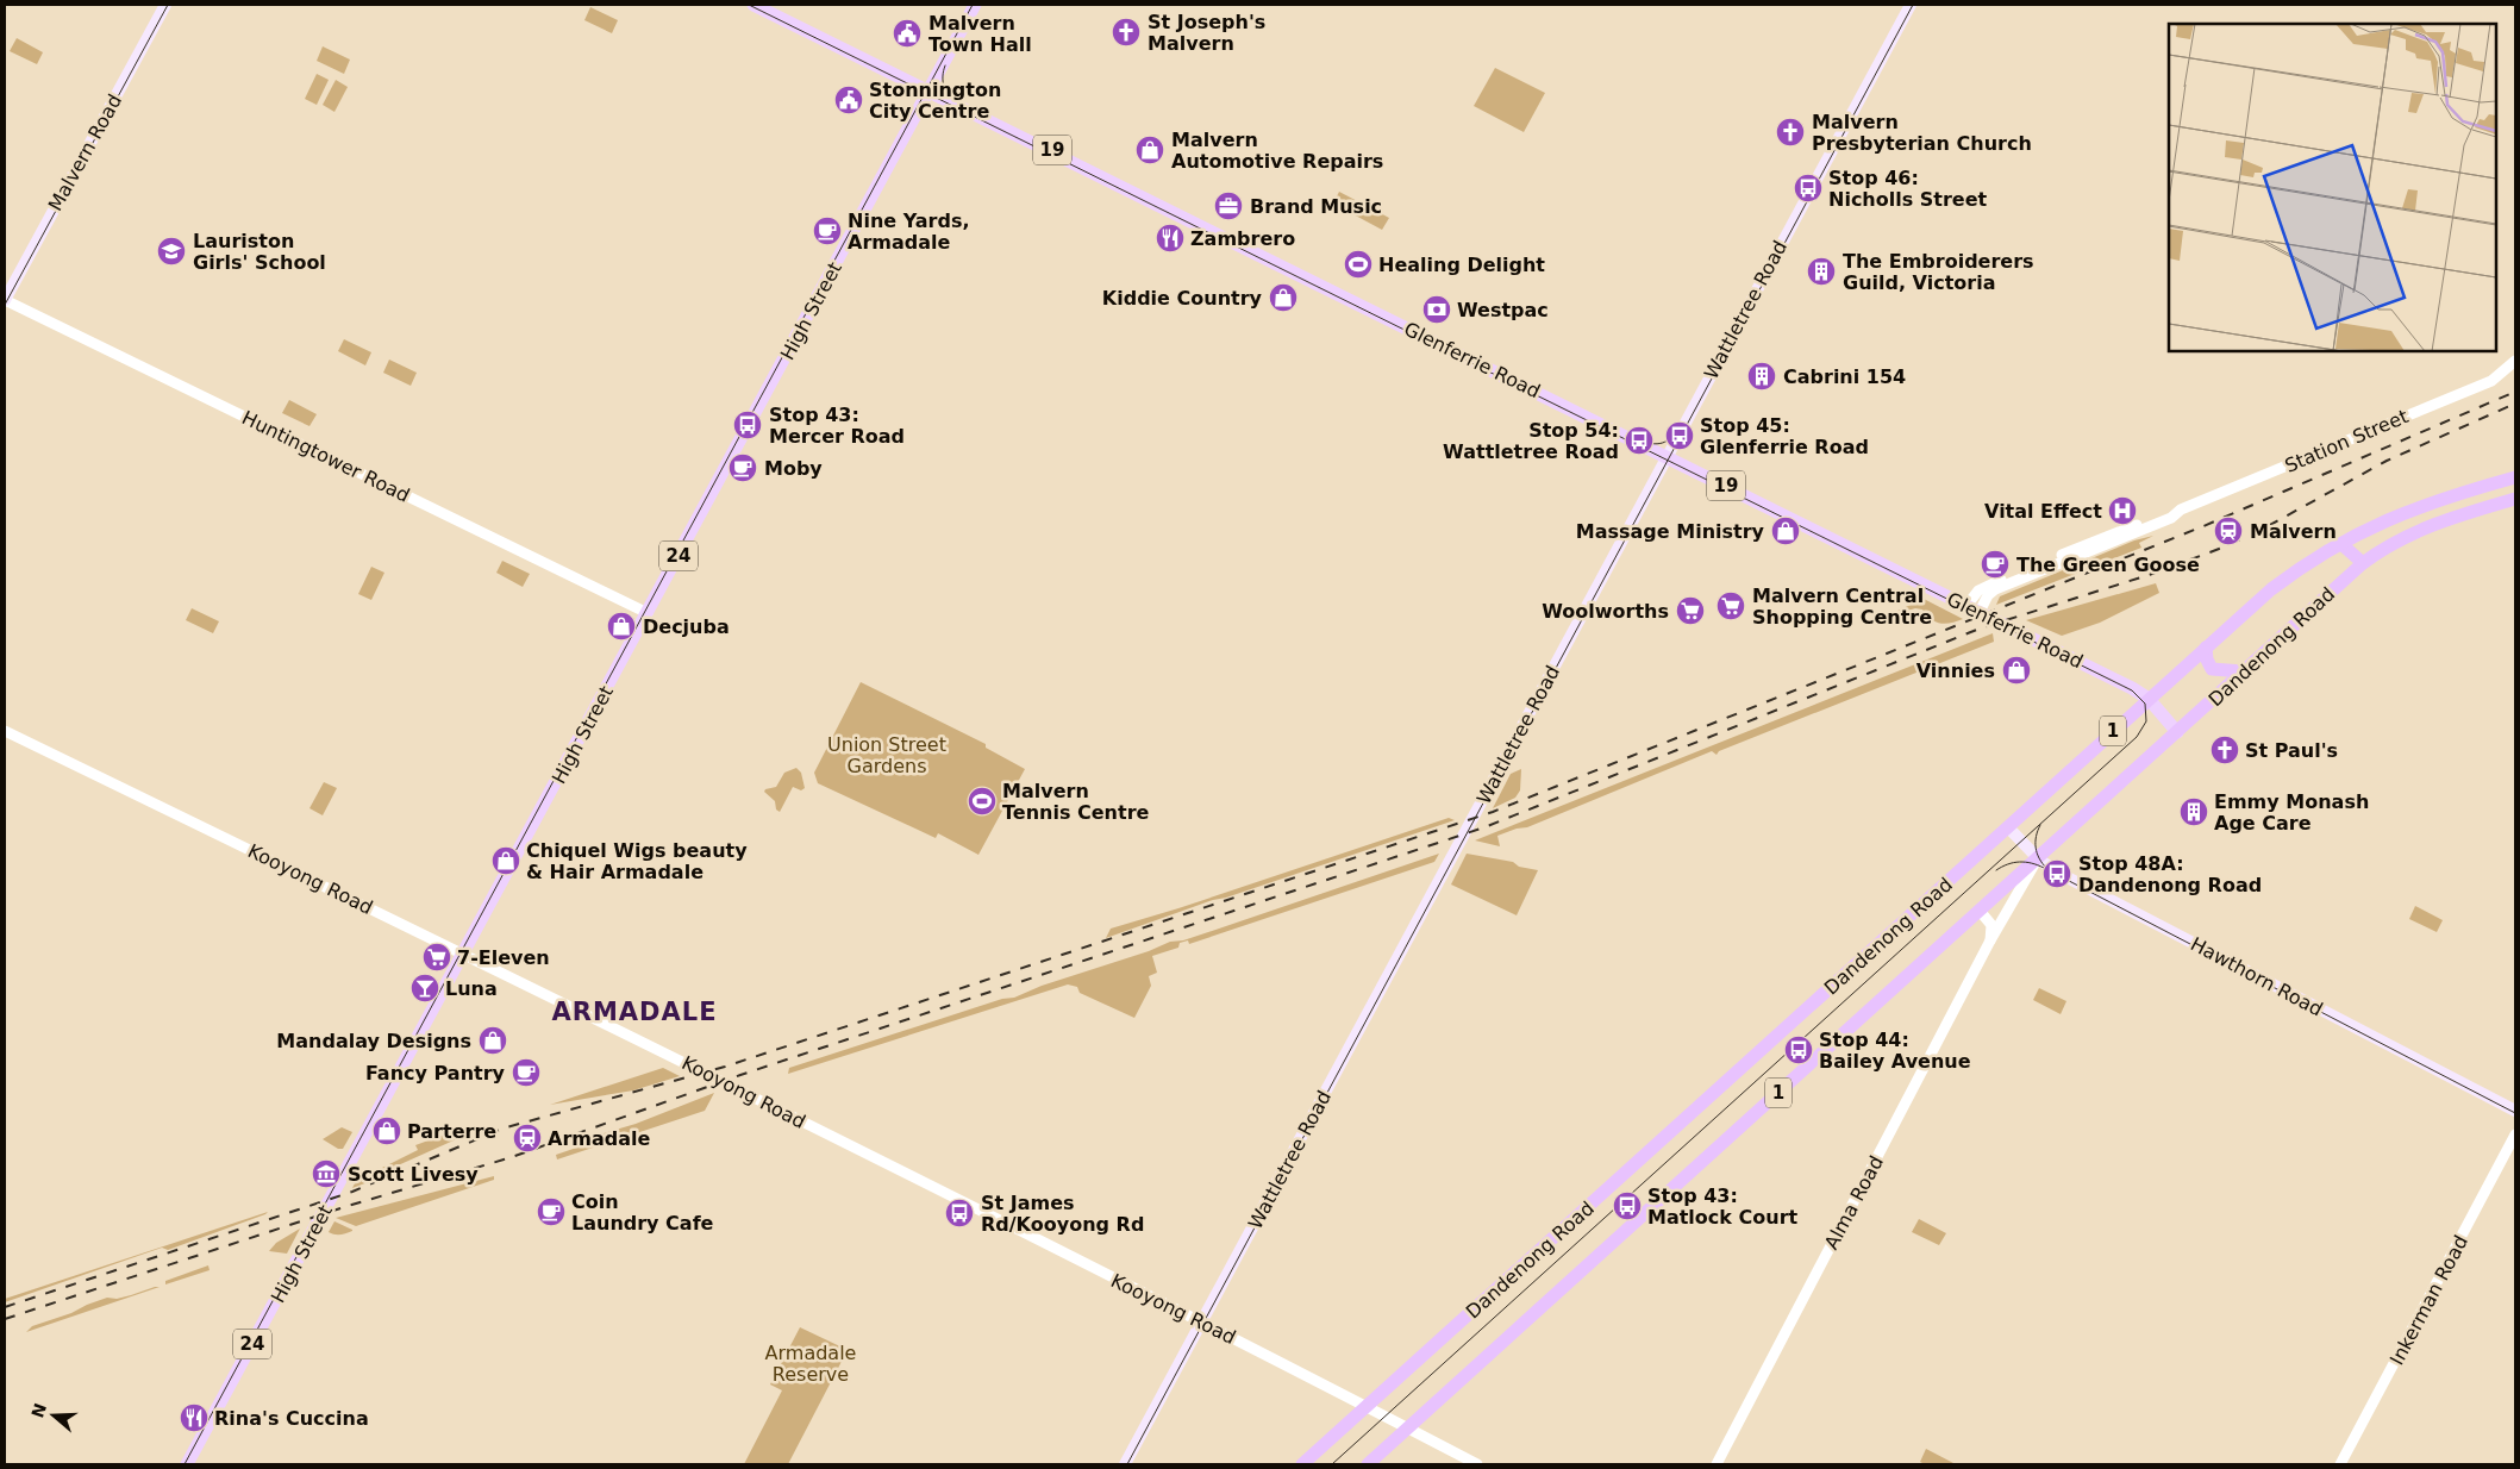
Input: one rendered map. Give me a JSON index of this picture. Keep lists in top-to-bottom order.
{
  "streets": {
    "highway": ["Dandenong Road", "1"],
    "main road": [
      "19",
      "Malvern Road",
      "Wattletree Road",
      "High Street",
      "Glenferrie Road",
      "24",
      "Hawthorn Road"
    ],
    "street": [
      "Station Street",
      "Huntingtower Road",
      "Kooyong Road",
      "Alma Road",
      "Inkerman Road"
    ]
  },
  "crossings": [
    ["Malvern Road", "Huntingtower Road"],
    ["Wattletree Road", "Glenferrie Road"],
    ["Wattletree Road", "Kooyong Road"],
    ["High Street", "Glenferrie Road"],
    ["High Street", "Huntingtower Road"],
    ["High Street", "Kooyong Road"],
    ["Glenferrie Road", "Station Street"],
    ["Glenferrie Road", "Dandenong Road"],
    ["Dandenong Road", "Kooyong Road"],
    ["Dandenong Road", "Hawthorn Road"],
    ["Dandenong Road", "Alma Road"],
    ["Hawthorn Road", "Alma Road"]
  ],
  "districts": ["ARMADALE"],
  "parks": ["Union Street Gardens", "Armadale Reserve"],
  "places": {
    "church": ["St Joseph's Malvern", "Malvern Presbyterian Church", "St Paul's"],
    "public building": ["Malvern Town Hall", "Stonnington City Centre"],
    "shop": [
      "Malvern Automotive Repairs",
      "Kiddie Country",
      "Massage Ministry",
      "Decjuba",
      "Vinnies",
      "Chiquel Wigs beauty & Hair Armadale",
      "Mandalay Designs",
      "Parterre"
    ],
    "bus stop": [
      "Stop 46: Nicholls Street",
      "Stop 43: Mercer Road",
      "Stop 45: Glenferrie Road",
      "Stop 54: Wattletree Road",
      "Stop 48A: Dandenong Road",
      "Stop 44: Bailey Avenue",
      "Stop 43: Matlock Court",
      "St James Rd/Kooyong Rd"
    ],
    "office": ["Brand Music"],
    "cafe": [
      "Nine Yards, Armadale",
      "Moby",
      "The Green Goose",
      "Fancy Pantry",
      "Coin Laundry Cafe"
    ],
    "restaurant": ["Zambrero", "Rina's Cuccina"],
    "school or university": ["Lauriston Girls' School"],
    "sports": ["Healing Delight", "Malvern Tennis Centre"],
    "building": ["The Embroiderers Guild, Victoria", "Cabrini 154", "Emmy Monash Age Care"],
    "bank": ["Westpac"],
    "hospital": ["Vital Effect"],
    "station": ["Malvern", "Armadale"],
    "supermarket": ["Malvern Central Shopping Centre", "Woolworths", "7-Eleven"],
    "bar": ["Luna"],
    "museum": ["Scott Livesy"]
  },
  "north": "left"
}
